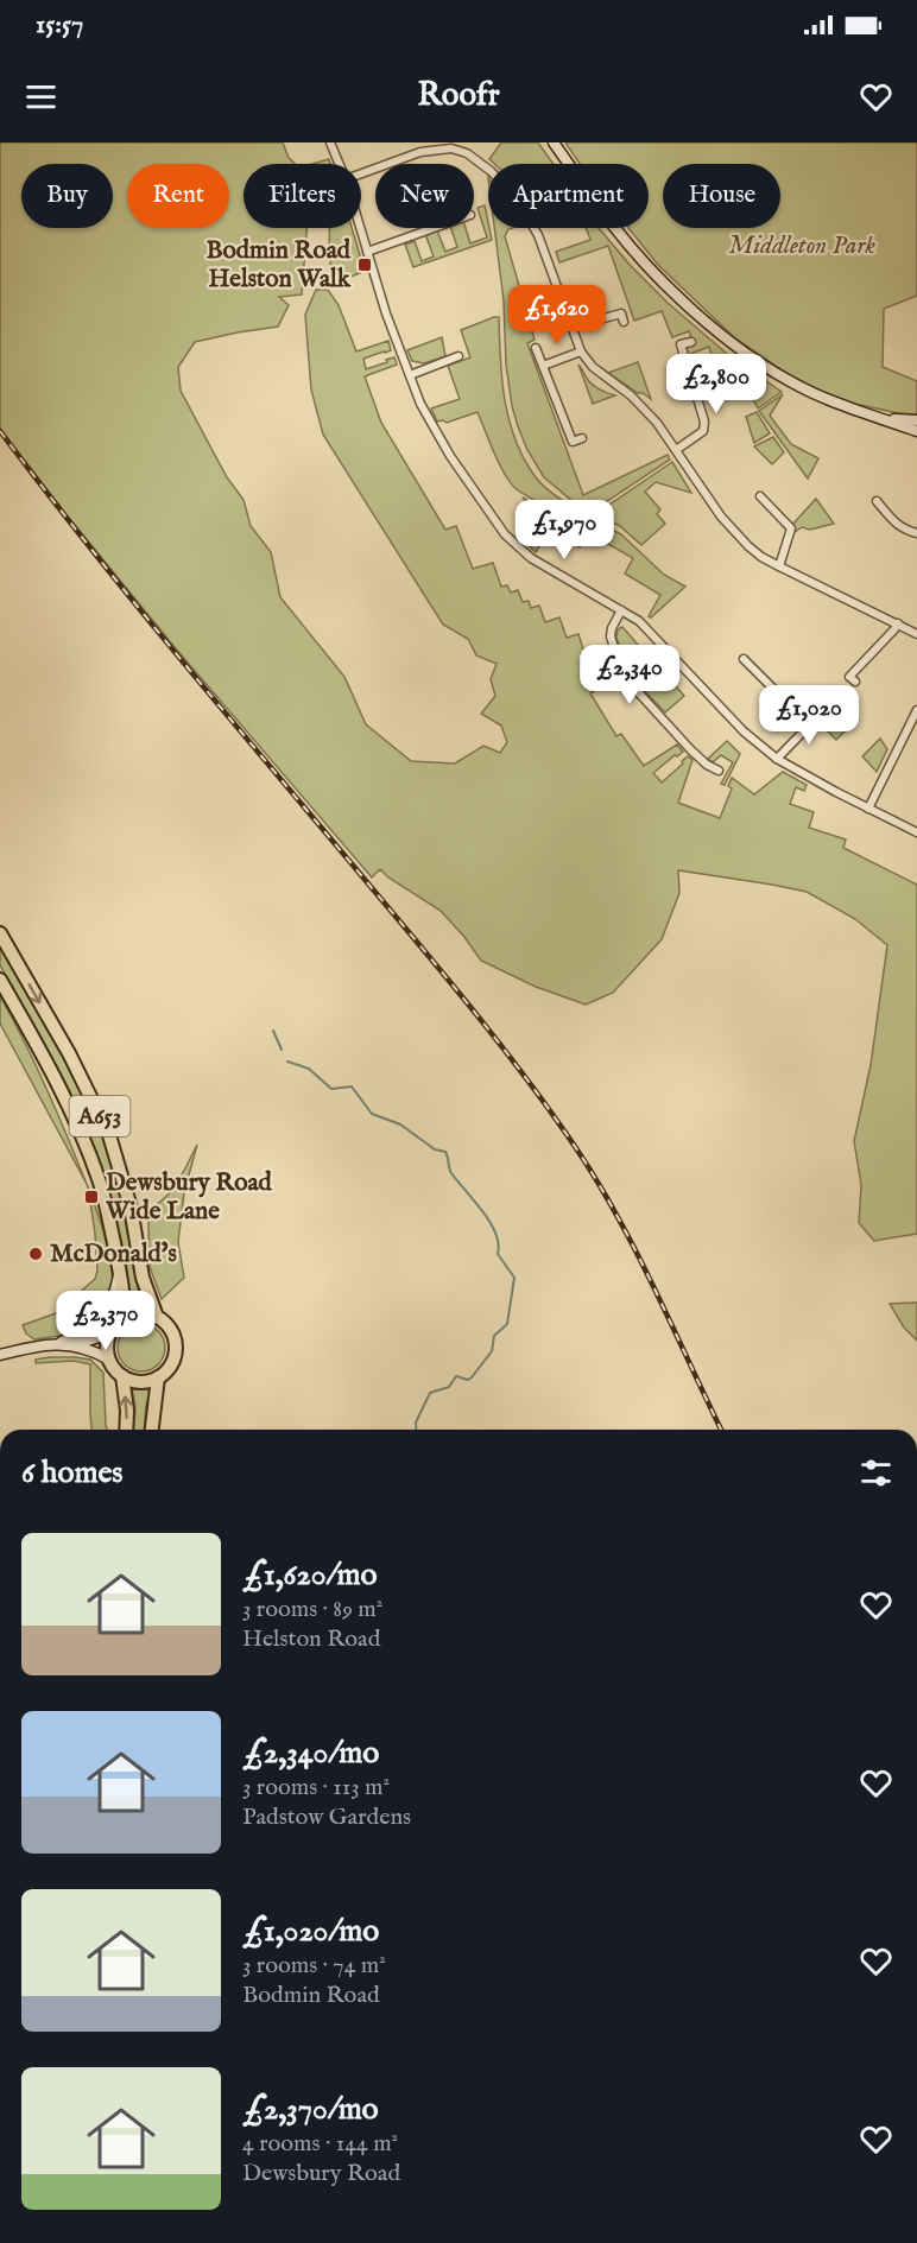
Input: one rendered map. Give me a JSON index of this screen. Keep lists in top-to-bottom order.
{
  "streets": {
    "highway": ["A653"]
  },
  "parks": ["Middleton Park"],
  "places": {
    "transit": ["Bodmin Road Helston Walk", "Dewsbury Road Wide Lane"],
    "other": ["McDonald's"]
  },
  "page": {
    "status": "15:57",
    "header": "Roofr",
    "chip": [
      "Buy",
      "Rent",
      "Filters",
      "New",
      "Apartment",
      "House"
    ],
    "price": [
      "£1,620",
      "£2,800",
      "£1,970",
      "£2,340",
      "£1,020",
      "£2,370"
    ],
    "heading": "6 homes",
    "list": [
      {
        "name": "£1,620/mo",
        "note": "3 rooms · 89 m² · Helston Road"
      },
      {
        "name": "£2,340/mo",
        "note": "3 rooms · 113 m² · Padstow Gardens"
      },
      {
        "name": "£1,020/mo",
        "note": "3 rooms · 74 m² · Bodmin Road"
      },
      {
        "name": "£2,370/mo",
        "note": "4 rooms · 144 m² · Dewsbury Road"
      }
    ]
  }
}
